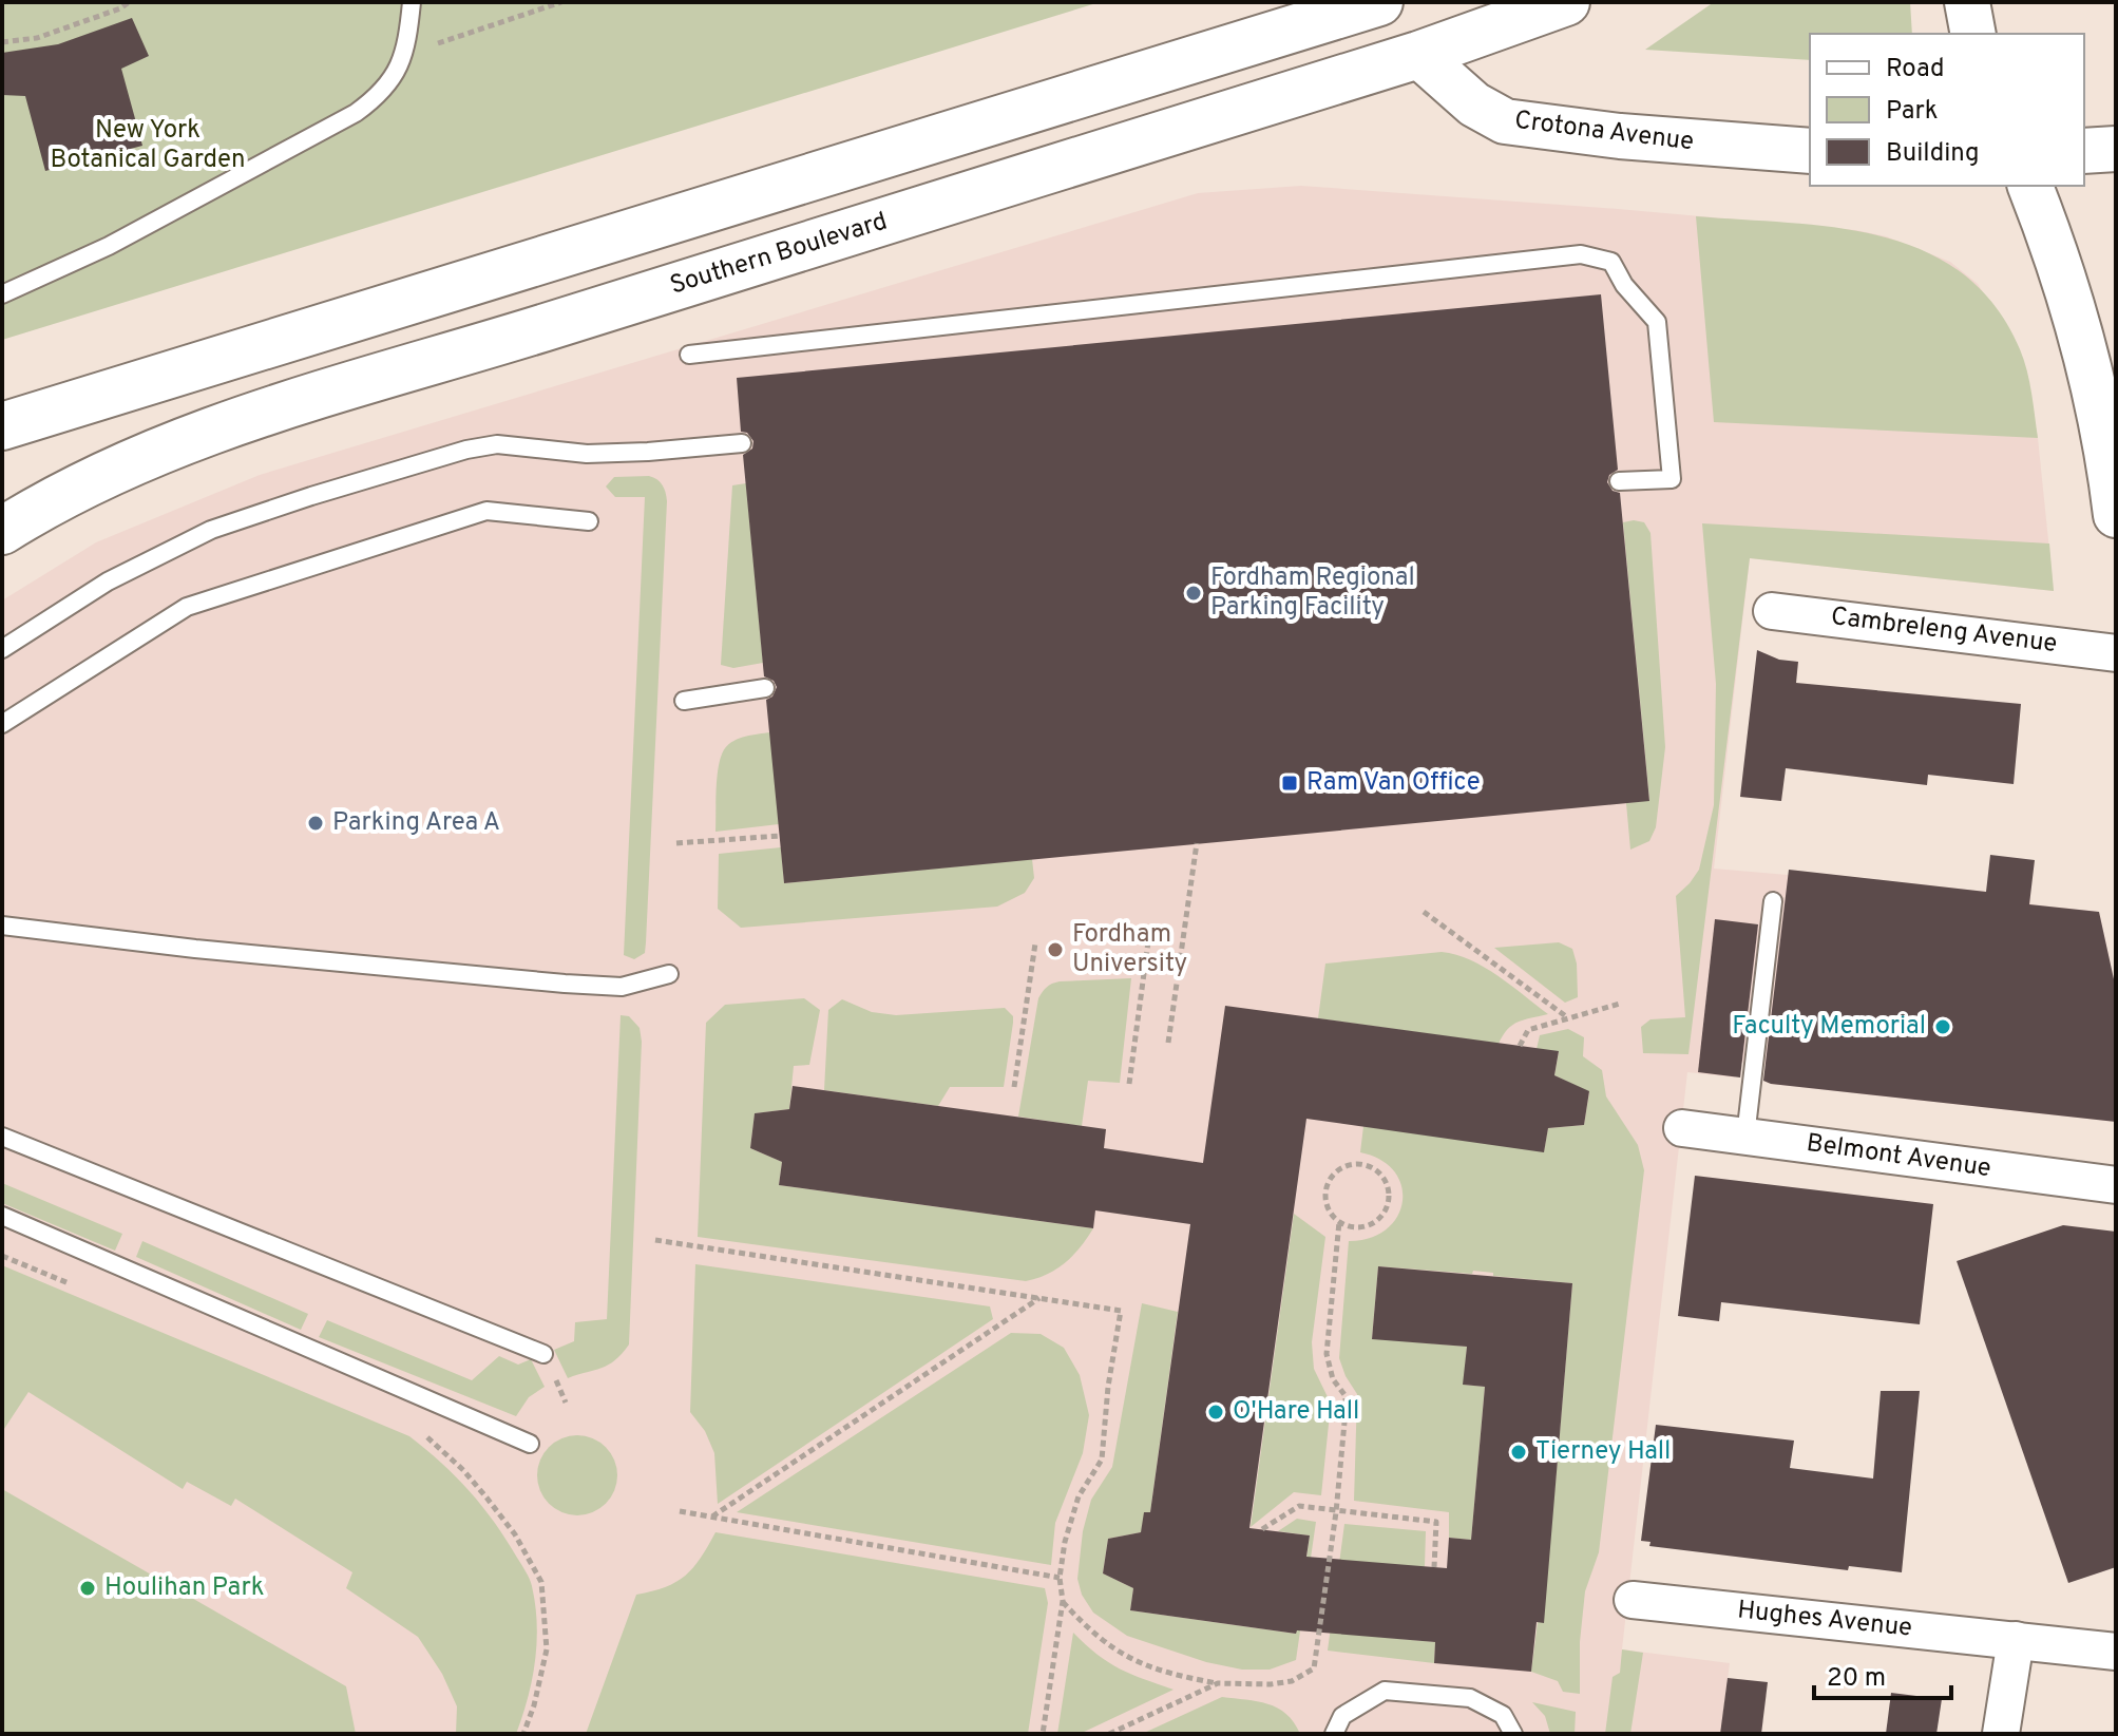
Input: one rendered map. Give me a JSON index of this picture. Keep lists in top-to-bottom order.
{
  "streets": {
    "main road": ["Southern Boulevard"],
    "street": [
      "Crotona Avenue",
      "Cambreleng Avenue",
      "Belmont Avenue",
      "Hughes Avenue"
    ]
  },
  "crossings": [
    ["Crotona Avenue", "Southern Boulevard"]
  ],
  "parks": ["New York Botanical Garden"],
  "places": {
    "other": [
      "Fordham Regional Parking Facility",
      "Parking Area A",
      "Fordham University",
      "Faculty Memorial",
      "O'Hare Hall",
      "Tierney Hall",
      "Houlihan Park"
    ],
    "transit": ["Ram Van Office"]
  },
  "legend": ["Road", "Park", "Building"],
  "scale_bar": "20 m"
}
